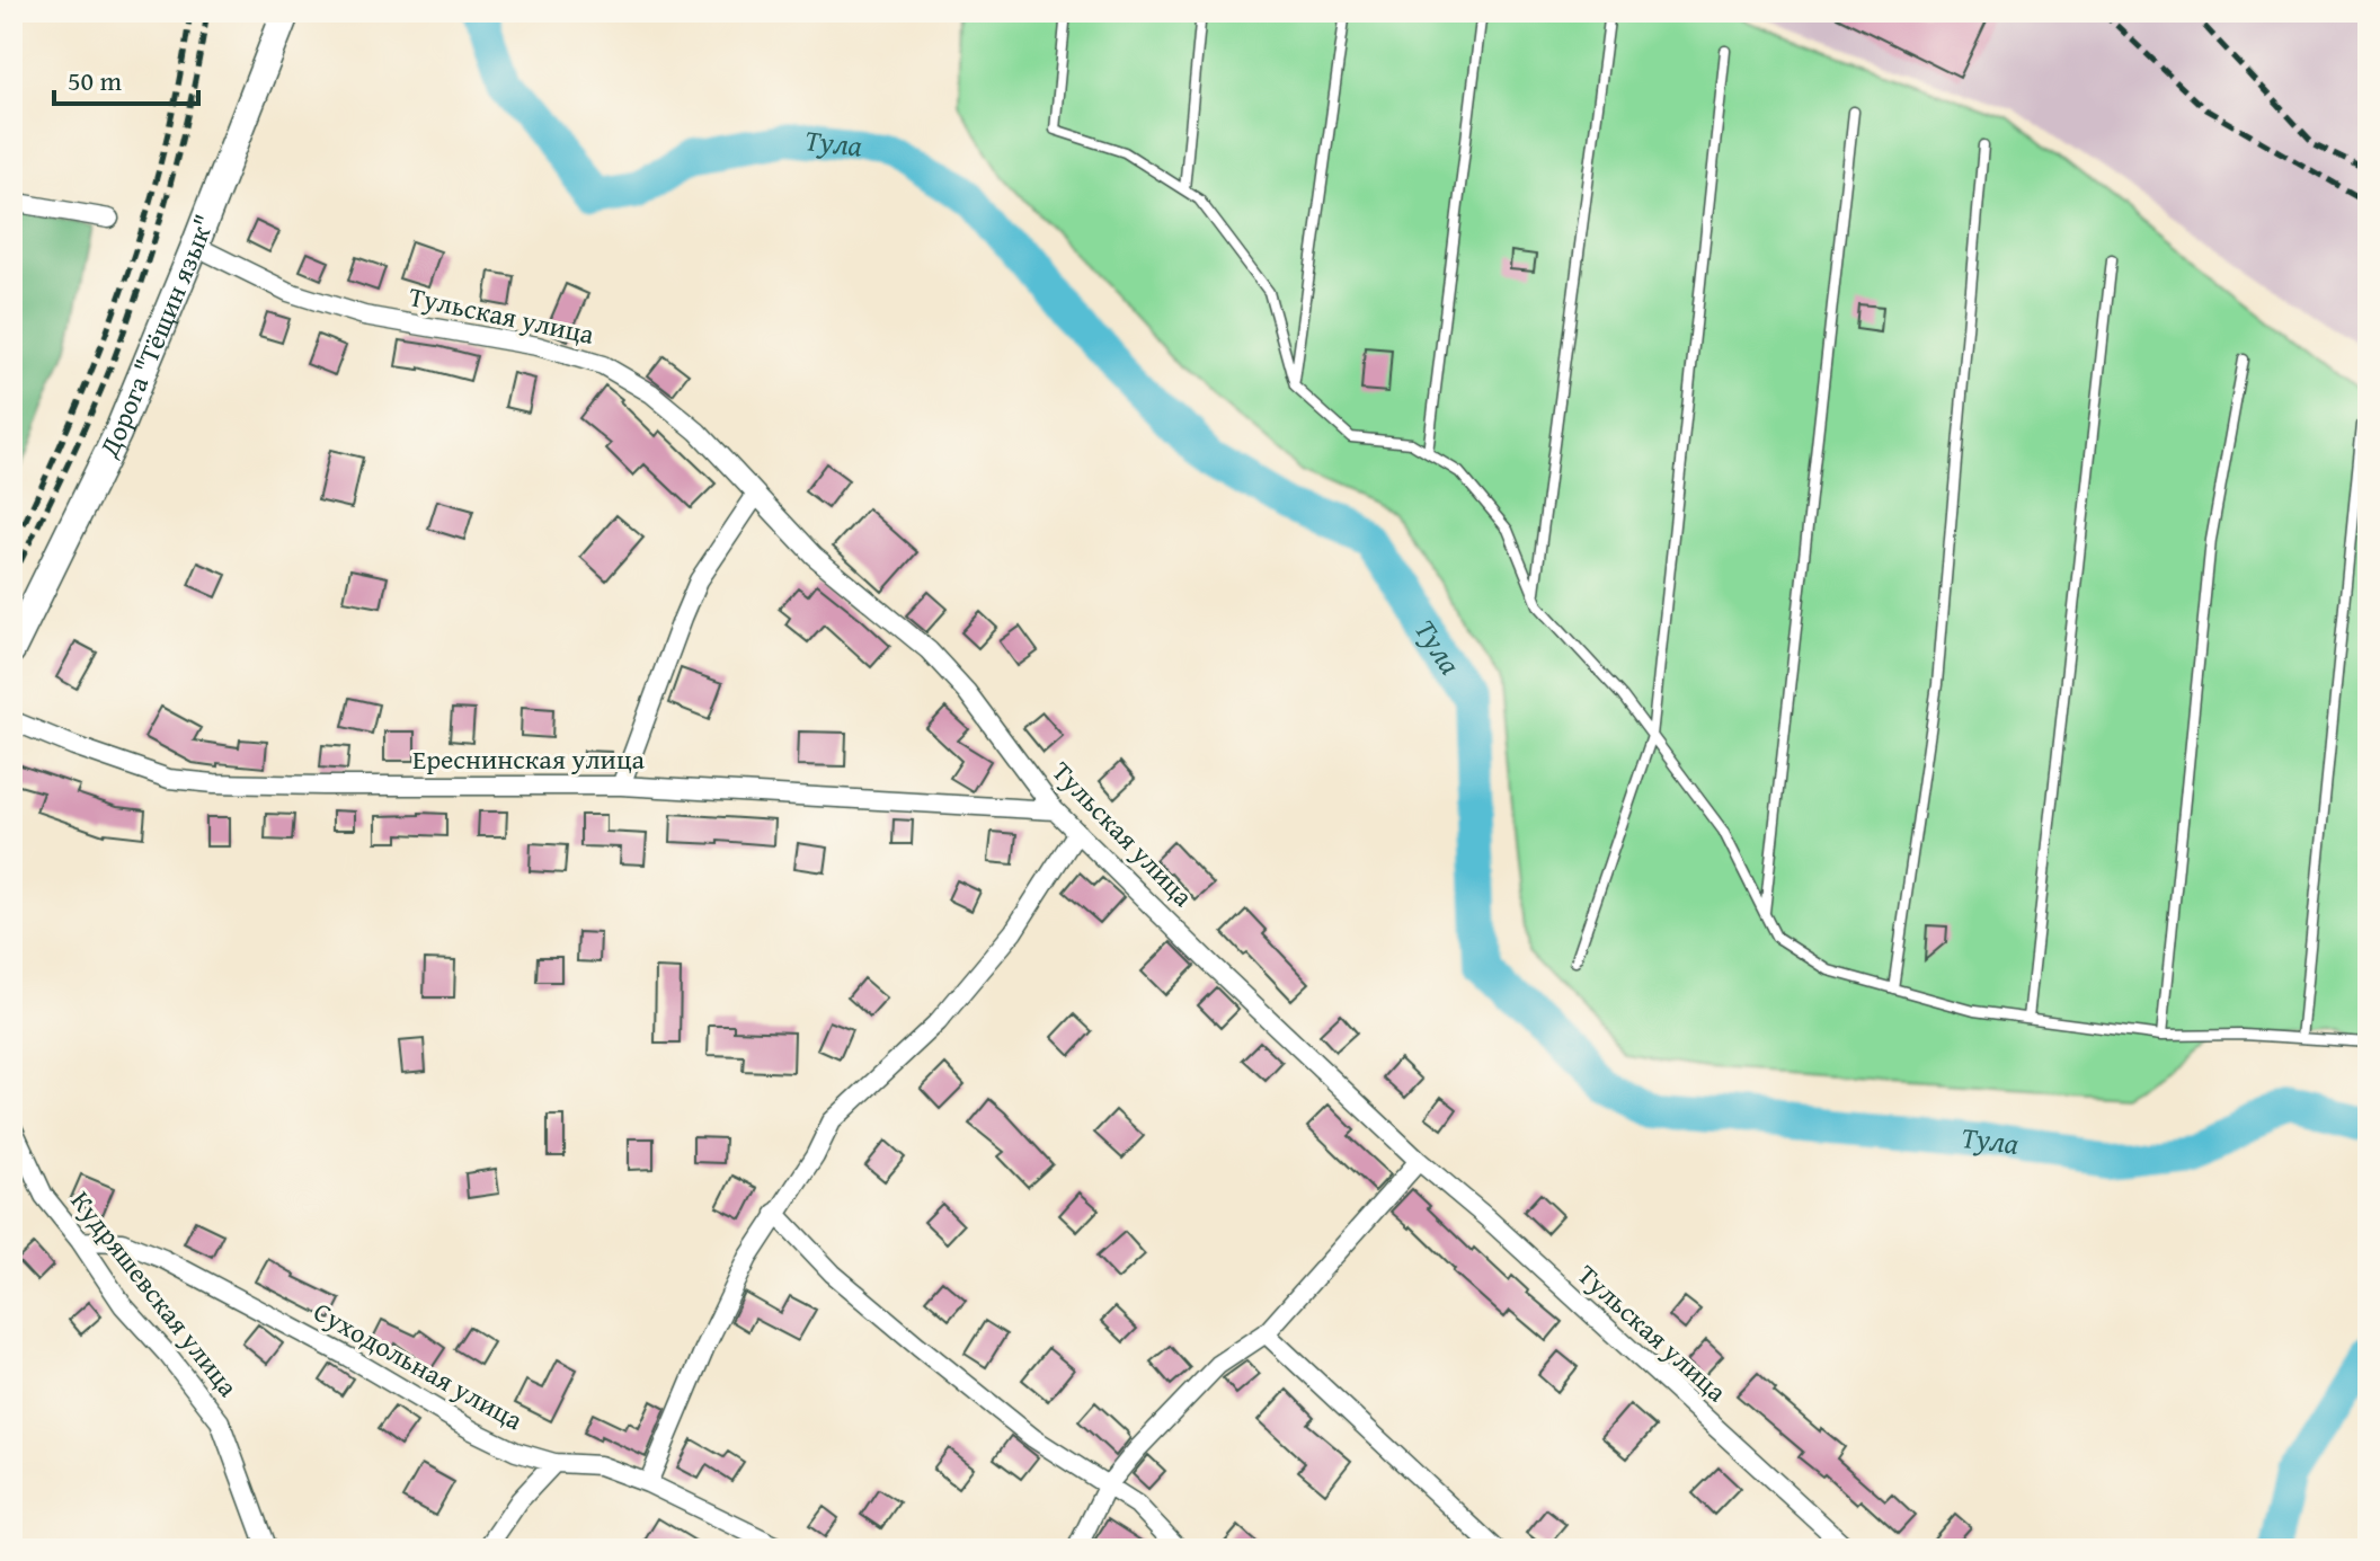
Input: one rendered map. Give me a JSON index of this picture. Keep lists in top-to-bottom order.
{
  "streets": {
    "main road": ["Дорога \"Тёщин язык\""],
    "street": [
      "Тульская улица",
      "Ереснинская улица",
      "Кудряшевская улица",
      "Суходольная улица"
    ]
  },
  "crossings": [
    ["Тульская улица", "Дорога \"Тёщин язык\""],
    ["Тульская улица", "Ереснинская улица"],
    ["Кудряшевская улица", "Суходольная улица"]
  ],
  "water": ["Тула"],
  "scale_bar": "50 m"
}
